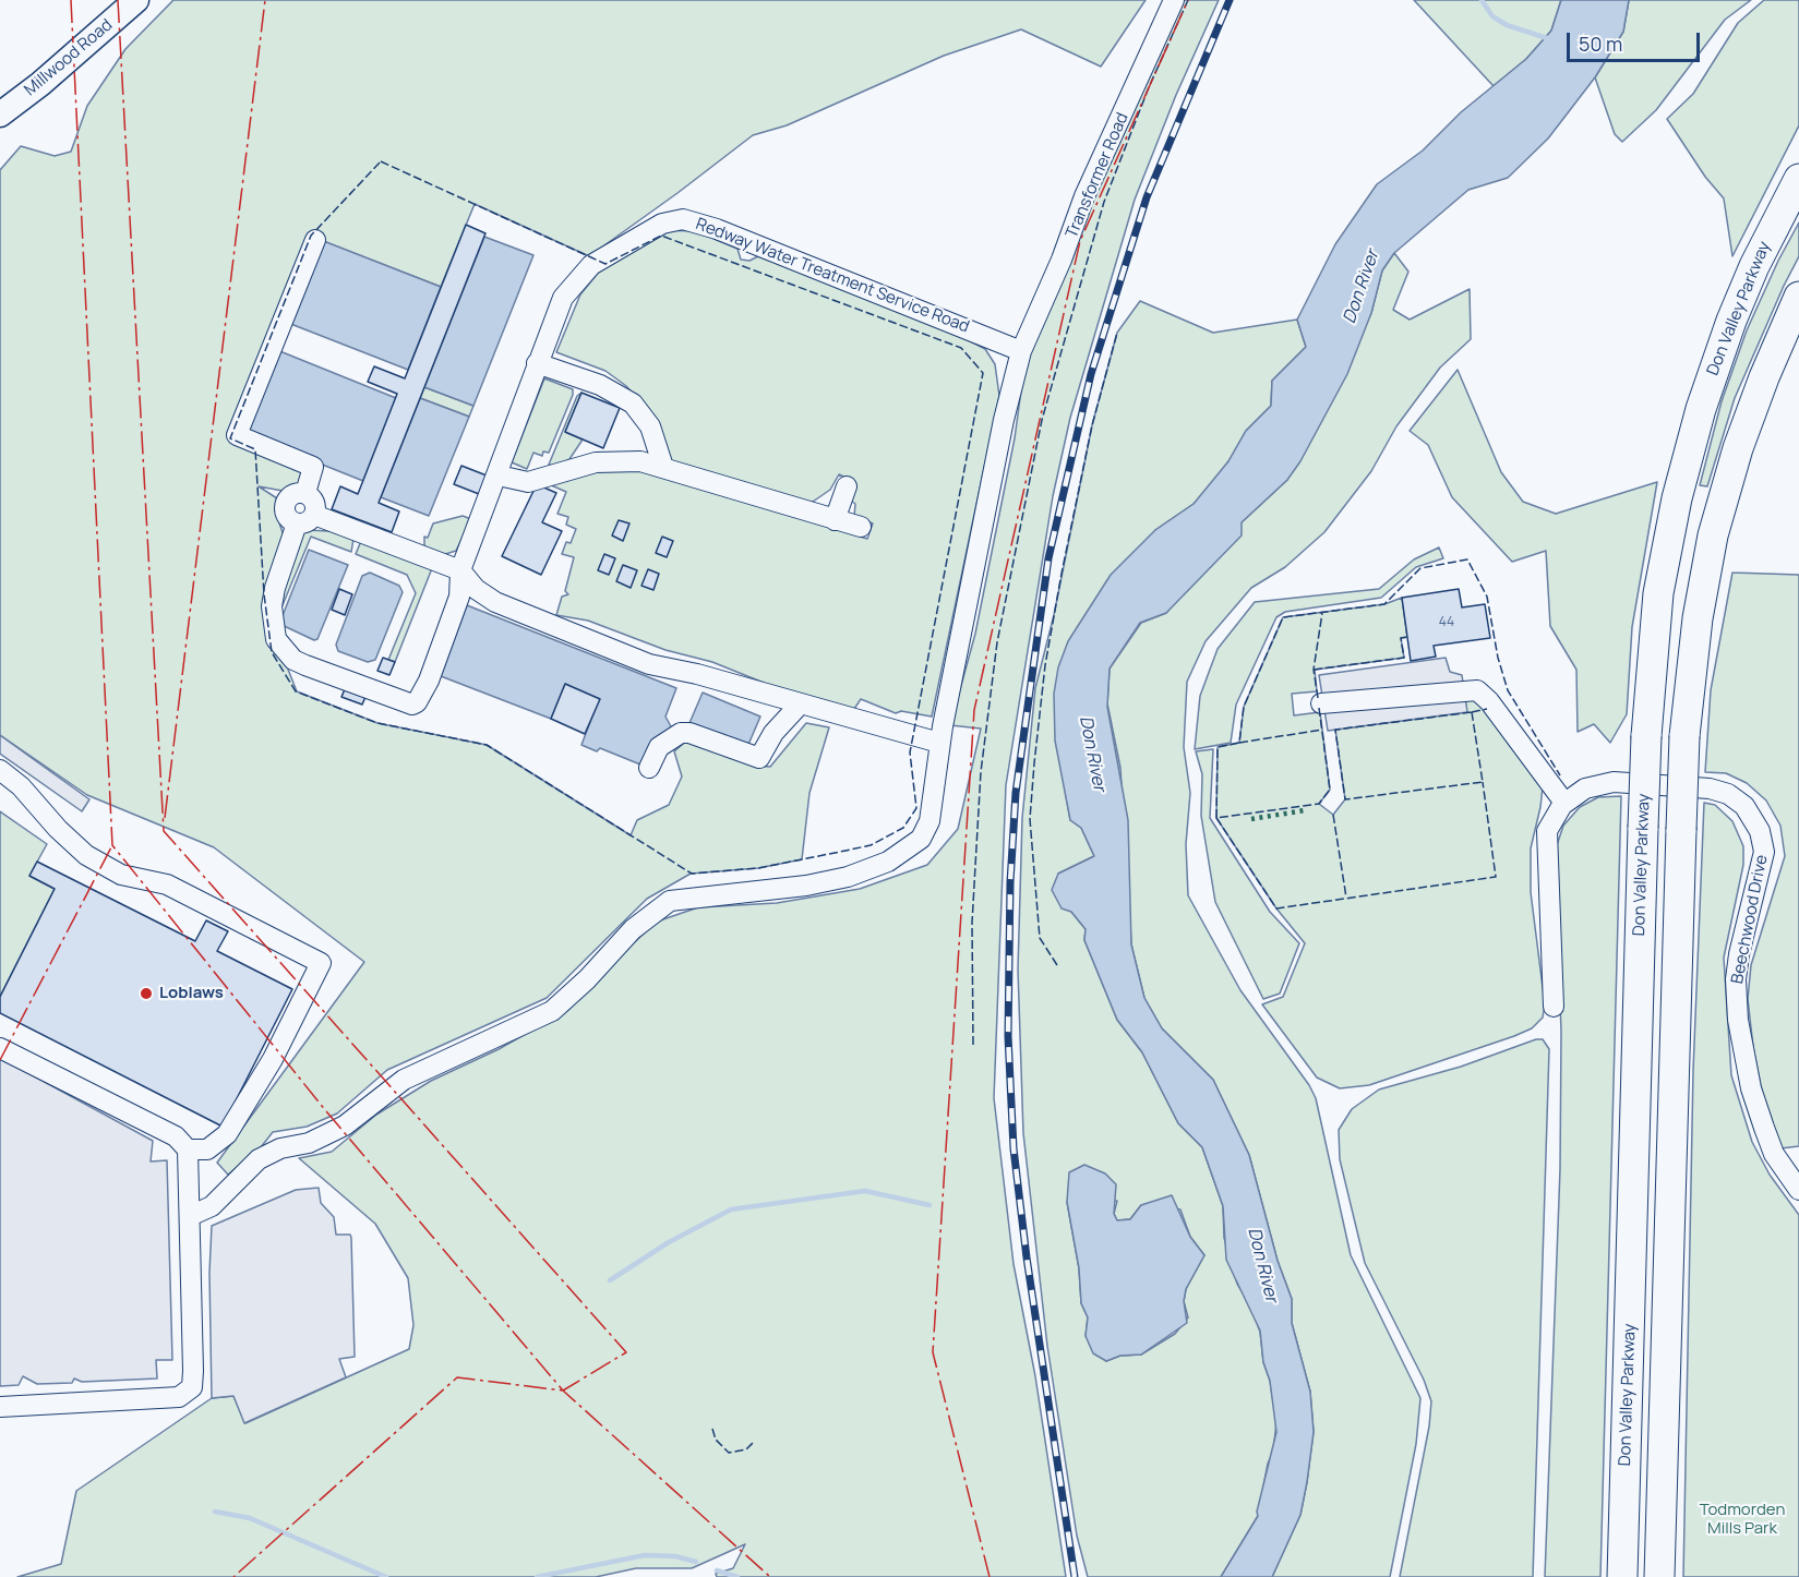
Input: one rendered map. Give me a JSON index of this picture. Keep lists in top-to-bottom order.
{
  "streets": {
    "highway": ["Don Valley Parkway"],
    "main road": ["Millwood Road"],
    "street": ["Transformer Road", "Redway Water Treatment Service Road", "Beechwood Drive"]
  },
  "crossings": [
    ["Transformer Road", "Redway Water Treatment Service Road"]
  ],
  "water": ["Don River"],
  "parks": ["Todmorden Mills Park"],
  "places": ["Loblaws"],
  "house_numbers": ["44"],
  "scale_bar": "50 m"
}
